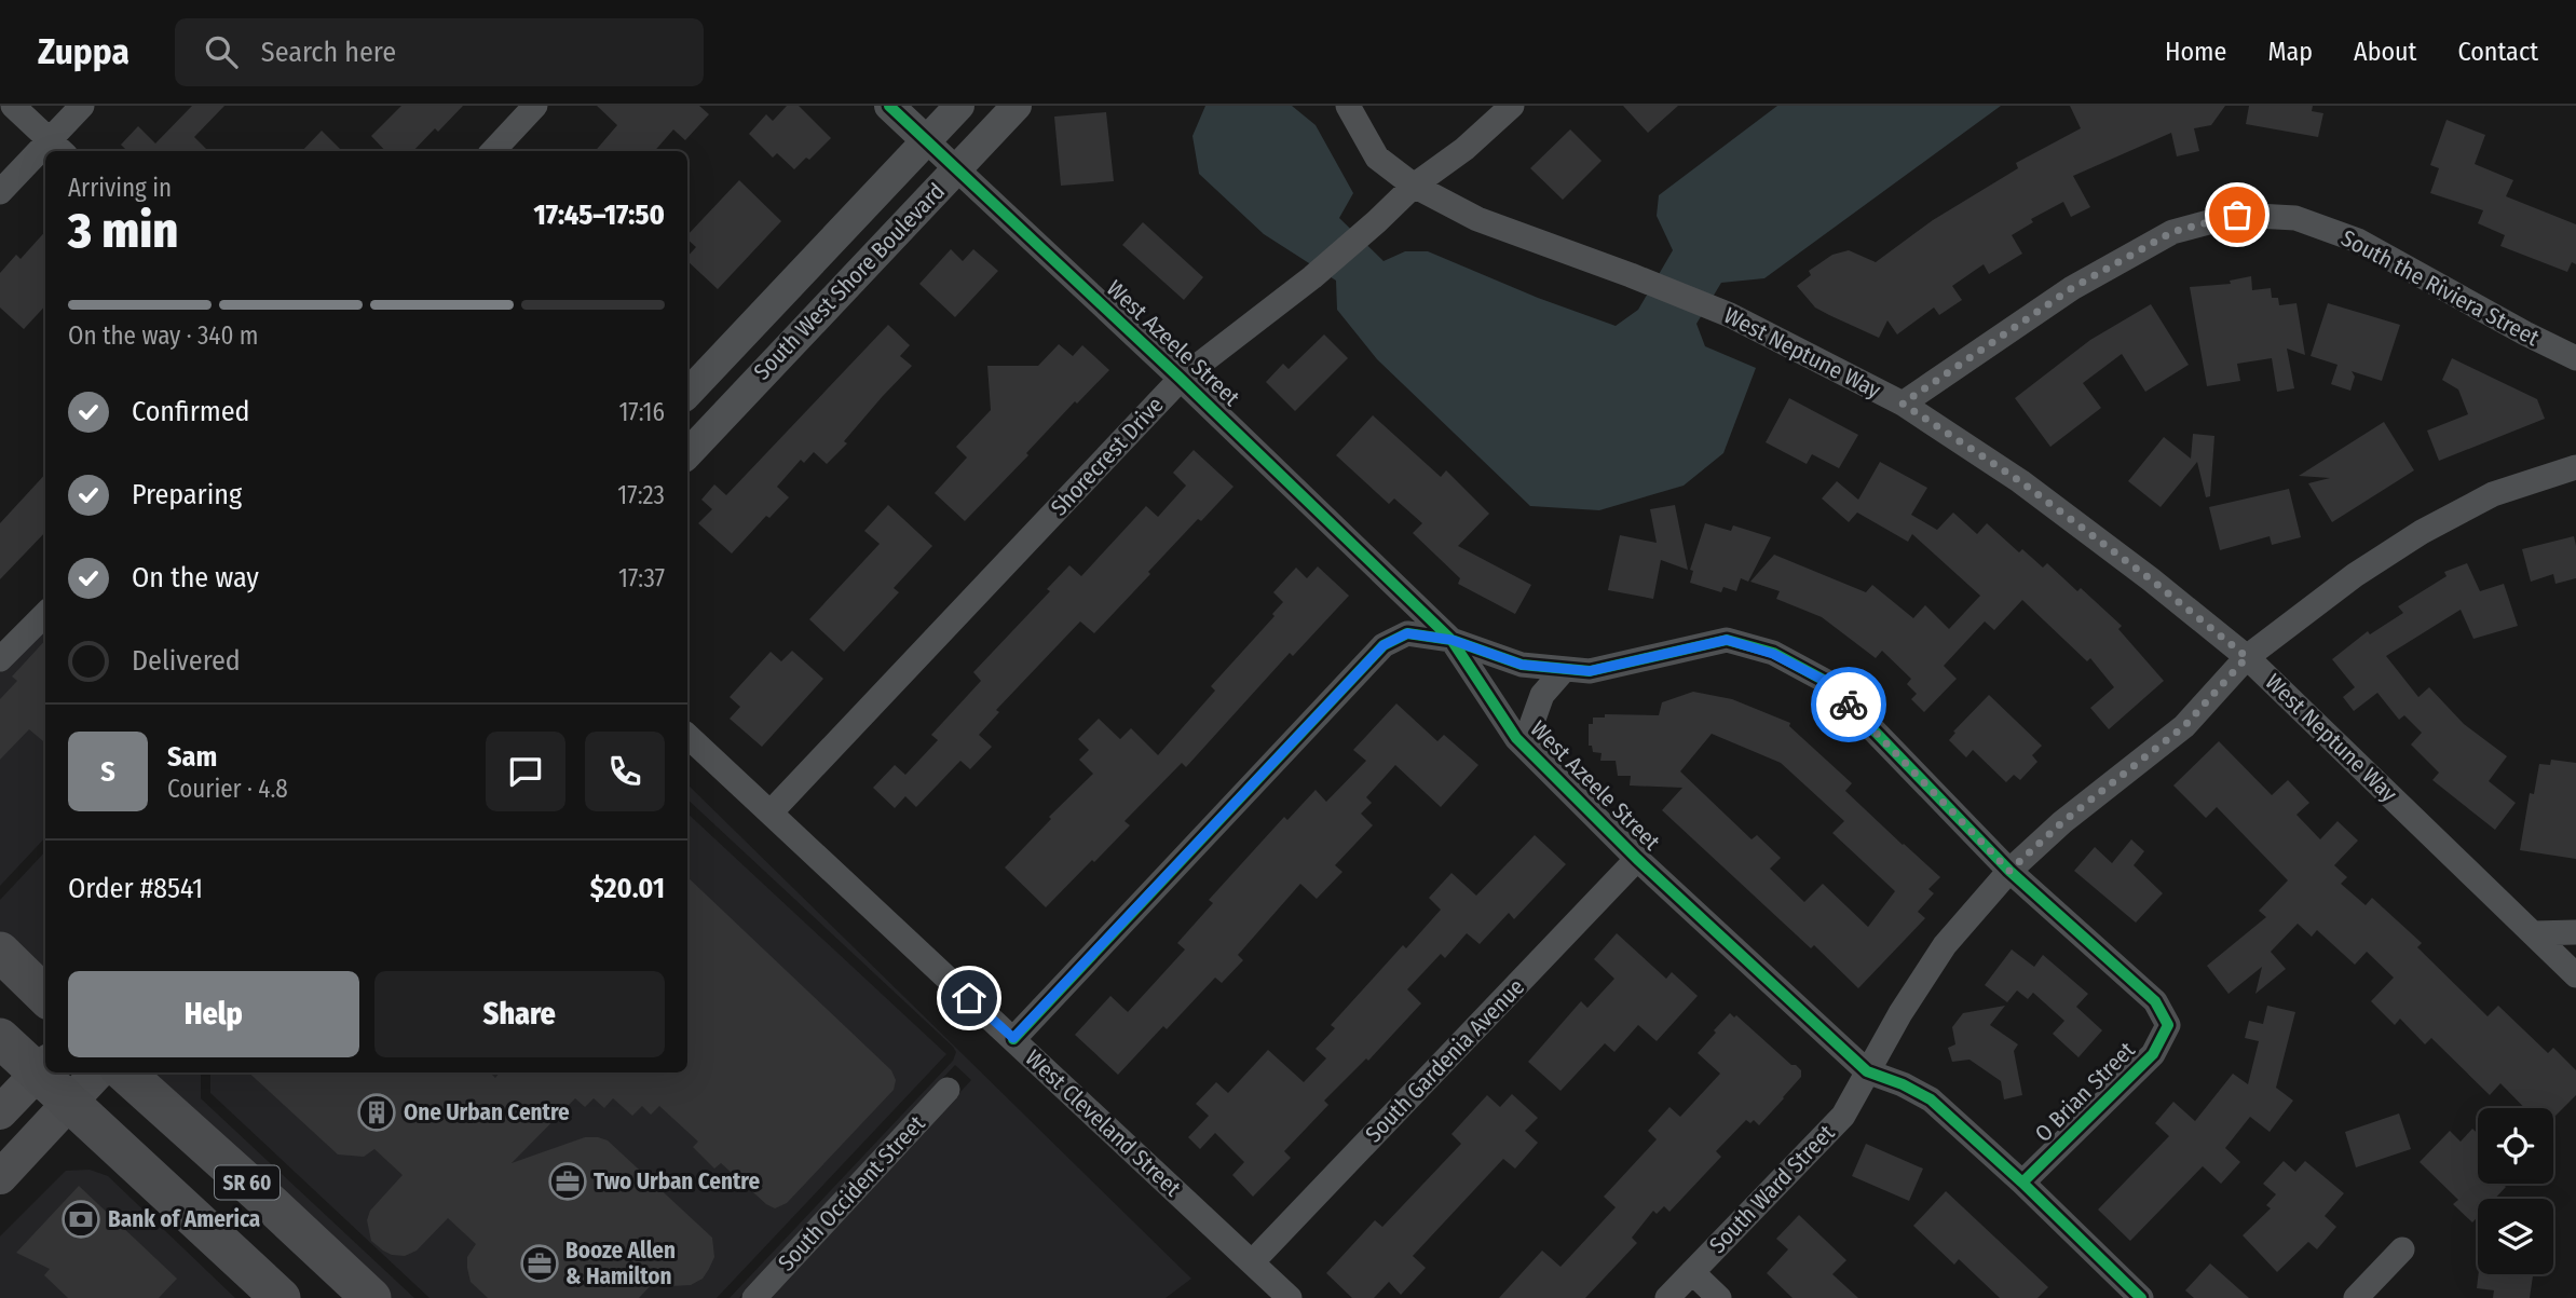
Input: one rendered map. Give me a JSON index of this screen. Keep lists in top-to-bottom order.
{
  "streets": {
    "main road": ["SR 60"],
    "street": [
      "South West Shore Boulevard",
      "South the Riviera Street",
      "West Azeele Street",
      "West Neptune Way",
      "Shorecrest Drive",
      "South Gardenia Avenue",
      "O Brian Street",
      "West Cleveland Street",
      "South Ward Street",
      "South Occident Street"
    ]
  },
  "crossings": [
    ["South West Shore Boulevard", "West Azeele Street"],
    ["South the Riviera Street", "West Neptune Way"],
    ["West Azeele Street", "Shorecrest Drive"],
    ["West Azeele Street", "South Gardenia Avenue"],
    ["West Azeele Street", "O Brian Street"],
    ["West Azeele Street", "South Ward Street"],
    ["West Neptune Way", "Shorecrest Drive"],
    ["West Neptune Way", "South Ward Street"],
    ["Shorecrest Drive", "West Cleveland Street"],
    ["South Gardenia Avenue", "West Cleveland Street"],
    ["O Brian Street", "South Ward Street"]
  ],
  "places": {
    "building": ["One Urban Centre"],
    "office": ["Two Urban Centre", "Booze Allen & Hamilton"],
    "bank": ["Bank of America"]
  },
  "page": {
    "header": "Zuppa",
    "search": "Search here",
    "nav": [
      "Home",
      "Map",
      "About",
      "Contact"
    ],
    "heading": ["3 min", "Arriving in", "17:45–17:50"],
    "panel": [
      "Sam",
      "Courier · 4.8",
      "Order #8541",
      "$20.01"
    ],
    "bar": "On the way · 340 m",
    "list": [
      ["Confirmed", "17:16"],
      ["Preparing", "17:23"],
      ["On the way", "17:37"],
      "Delivered"
    ],
    "round": "S",
    "buttons": ["Help", "Share"]
  }
}
